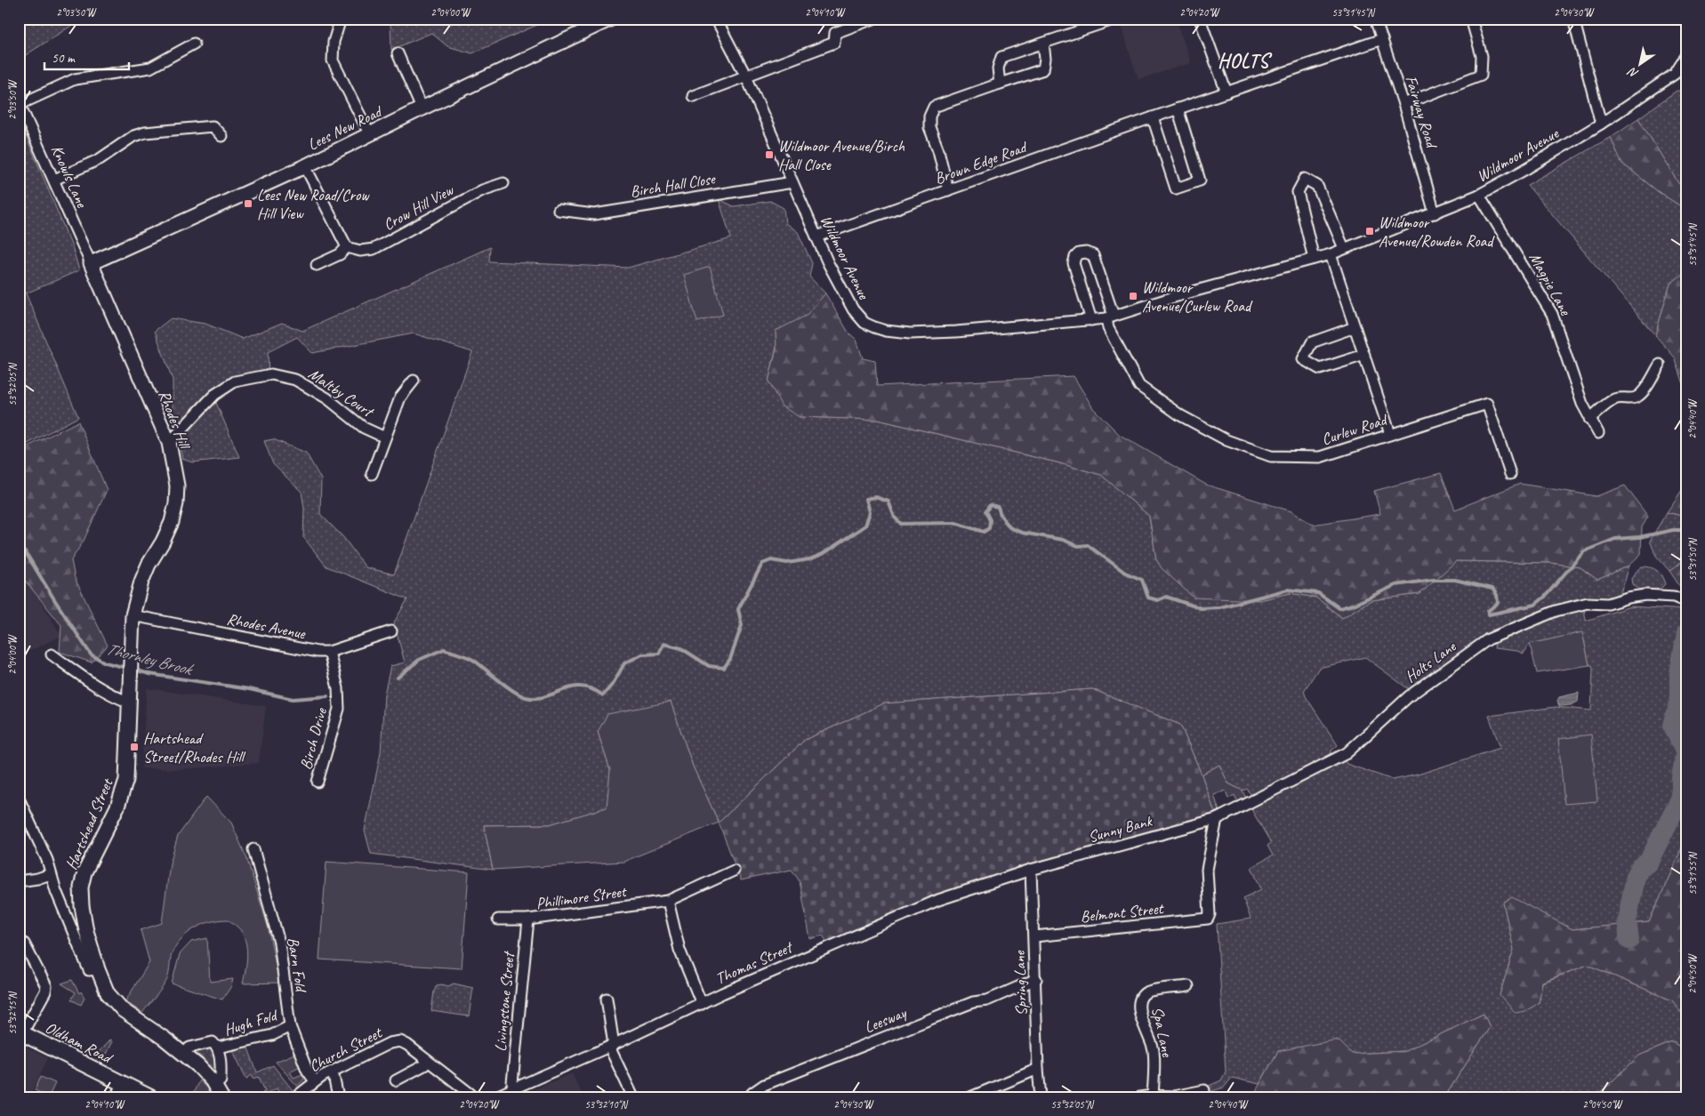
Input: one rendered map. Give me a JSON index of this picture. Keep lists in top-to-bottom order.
{
  "streets": {
    "main road": ["Oldham Road"],
    "street": [
      "Fairway Road",
      "Lees New Road",
      "Wildmoor Avenue",
      "Brown Edge Road",
      "Knowls Lane",
      "Birch Hall Close",
      "Crow Hill View",
      "Magpie Lane",
      "Maltby Court",
      "Rhodes Hill",
      "Curlew Road",
      "Rhodes Avenue",
      "Holts Lane",
      "Birch Drive",
      "Hartshead Street",
      "Sunny Bank",
      "Phillimore Street",
      "Belmont Street",
      "Thomas Street",
      "Barn Fold",
      "Spring Lane",
      "Livingstone Street",
      "Leesway",
      "Hugh Fold",
      "Spa Lane",
      "Church Street"
    ]
  },
  "crossings": [
    ["Fairway Road", "Wildmoor Avenue"],
    ["Fairway Road", "Brown Edge Road"],
    ["Lees New Road", "Knowls Lane"],
    ["Lees New Road", "Rhodes Hill"],
    ["Wildmoor Avenue", "Brown Edge Road"],
    ["Wildmoor Avenue", "Birch Hall Close"],
    ["Wildmoor Avenue", "Magpie Lane"],
    ["Wildmoor Avenue", "Curlew Road"],
    ["Knowls Lane", "Rhodes Hill"],
    ["Maltby Court", "Rhodes Hill"],
    ["Rhodes Hill", "Rhodes Avenue"],
    ["Rhodes Hill", "Hartshead Street"],
    ["Rhodes Avenue", "Birch Drive"],
    ["Rhodes Avenue", "Hartshead Street"],
    ["Holts Lane", "Sunny Bank"],
    ["Holts Lane", "Belmont Street"],
    ["Hartshead Street", "Hugh Fold"],
    ["Sunny Bank", "Belmont Street"],
    ["Sunny Bank", "Thomas Street"],
    ["Sunny Bank", "Spring Lane"],
    ["Phillimore Street", "Livingstone Street"],
    ["Belmont Street", "Spring Lane"],
    ["Thomas Street", "Spring Lane"],
    ["Thomas Street", "Livingstone Street"],
    ["Barn Fold", "Hugh Fold"],
    ["Barn Fold", "Church Street"],
    ["Spring Lane", "Leesway"]
  ],
  "districts": ["HOLTS"],
  "water": ["Thornley Brook"],
  "places": {
    "transit": [
      "Wildmoor Avenue/Birch Hall Close",
      "Lees New Road/Crow Hill View",
      "Wildmoor Avenue/Rowden Road",
      "Wildmoor Avenue/Curlew Road",
      "Hartshead Street/Rhodes Hill"
    ]
  },
  "scale_bar": "50 m",
  "north": "bottom left",
  "coordinates": [
    "2°03'50\"W",
    "2°04'00\"W",
    "2°04'10\"W",
    "2°04'20\"W",
    "53°31'45\"N",
    "2°04'30\"W",
    "53°32'05\"N",
    "2°04'40\"W",
    "53°31'50\"N",
    "53°31'55\"N",
    "2°04'50\"W",
    "53°32'15\"N",
    "53°32'10\"N"
  ]
}
